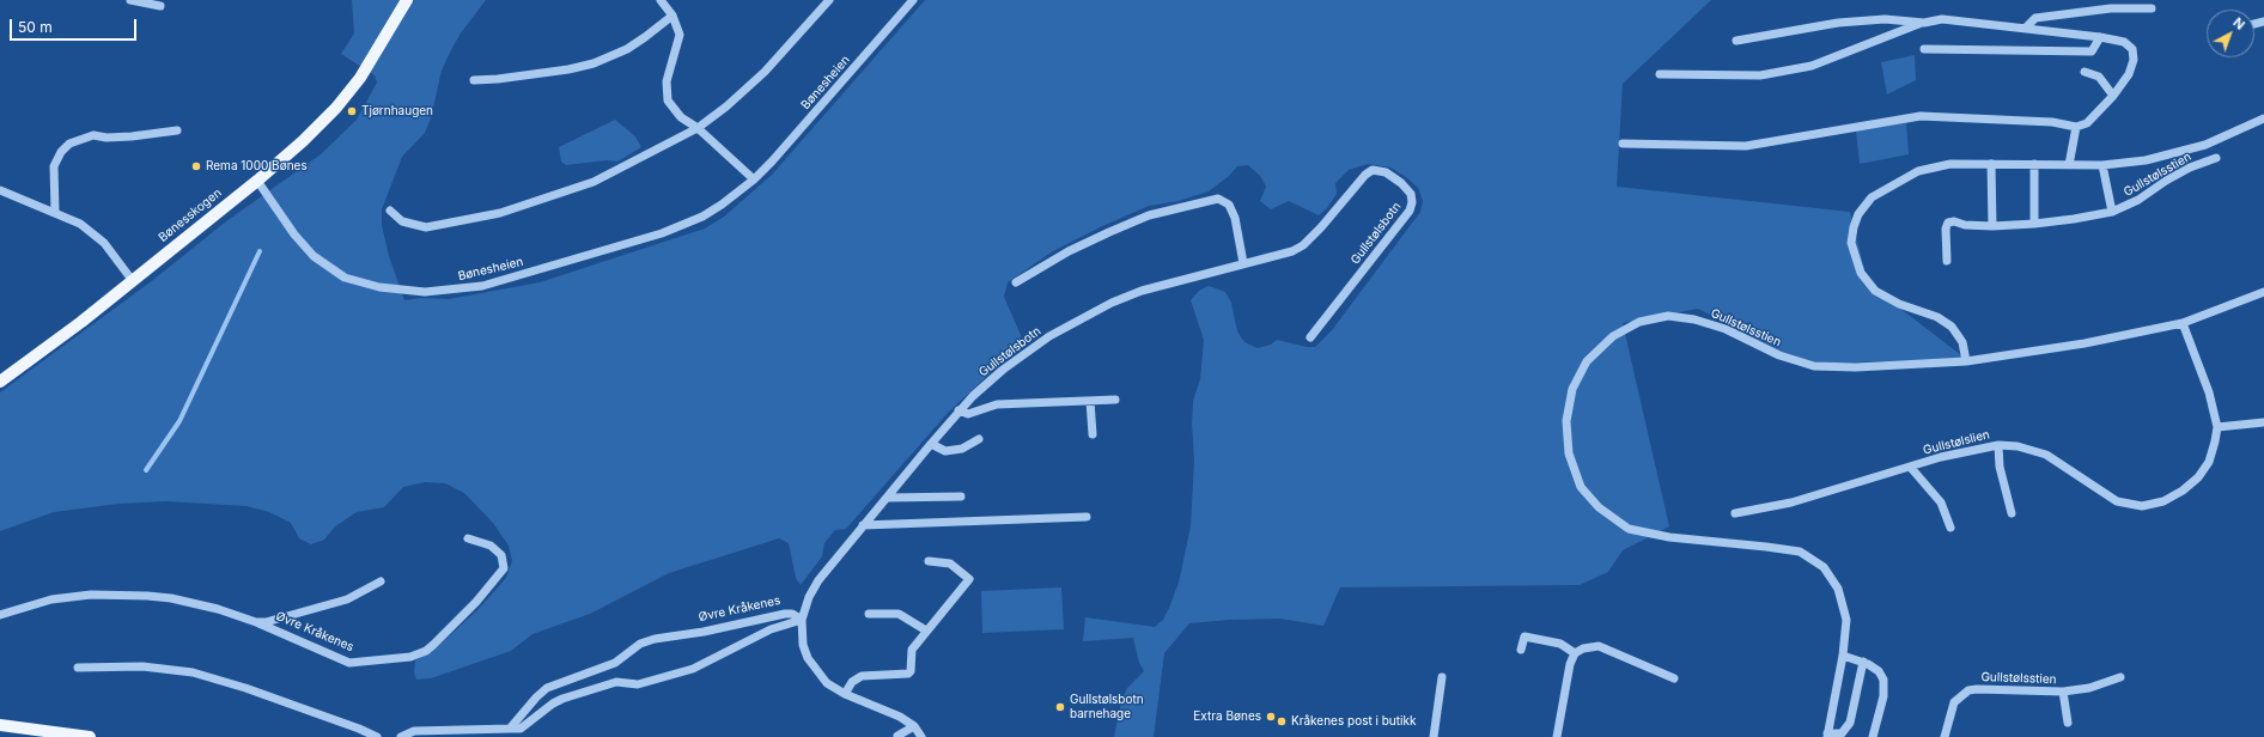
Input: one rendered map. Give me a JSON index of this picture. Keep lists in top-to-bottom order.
{
  "streets": {
    "main road": ["Bønesskogen"],
    "street": [
      "Bønesheien",
      "Gullstølsstien",
      "Gullstølsbotn",
      "Gullstølslien",
      "Øvre Kråkenes"
    ]
  },
  "crossings": [
    ["Bønesheien", "Bønesskogen"],
    ["Gullstølsbotn", "Øvre Kråkenes"]
  ],
  "places": [
    "Tjørnhaugen",
    "Rema 1000 Bønes",
    "Gullstølsbotn barnehage",
    "Extra Bønes",
    "Kråkenes post i butikk"
  ],
  "scale_bar": "50 m",
  "north": "top right"
}
